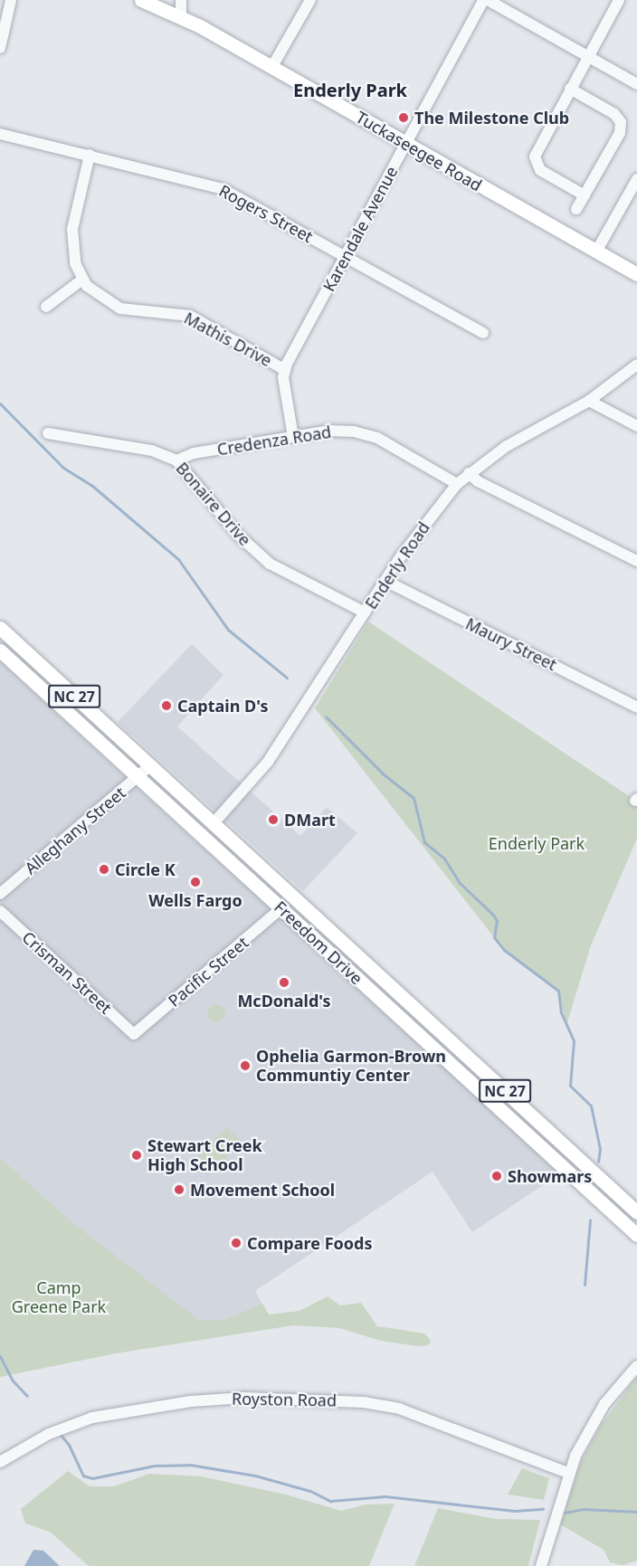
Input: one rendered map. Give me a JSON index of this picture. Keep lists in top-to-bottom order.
{
  "streets": {
    "main road": ["Tuckaseegee Road", "NC 27", "Freedom Drive"],
    "street": [
      "Rogers Street",
      "Karendale Avenue",
      "Mathis Drive",
      "Credenza Road",
      "Bonaire Drive",
      "Enderly Road",
      "Maury Street",
      "Alleghany Street",
      "Pacific Street",
      "Crisman Street",
      "Royston Road"
    ]
  },
  "crossings": [
    ["Tuckaseegee Road", "Karendale Avenue"],
    ["Rogers Street", "Karendale Avenue"],
    ["Karendale Avenue", "Mathis Drive"],
    ["Credenza Road", "Bonaire Drive"],
    ["Credenza Road", "Enderly Road"],
    ["Bonaire Drive", "Enderly Road"],
    ["Enderly Road", "Maury Street"],
    ["Enderly Road", "Freedom Drive"],
    ["Alleghany Street", "Freedom Drive"],
    ["Freedom Drive", "Pacific Street"],
    ["Pacific Street", "Crisman Street"]
  ],
  "districts": ["Enderly Park"],
  "parks": ["Enderly Park", "Camp Greene Park"],
  "places": [
    "The Milestone Club",
    "Captain D's",
    "DMart",
    "Circle K",
    "Wells Fargo",
    "McDonald's",
    "Ophelia Garmon-Brown Communtiy Center",
    "Stewart Creek High School",
    "Showmars",
    "Movement School",
    "Compare Foods"
  ]
}
